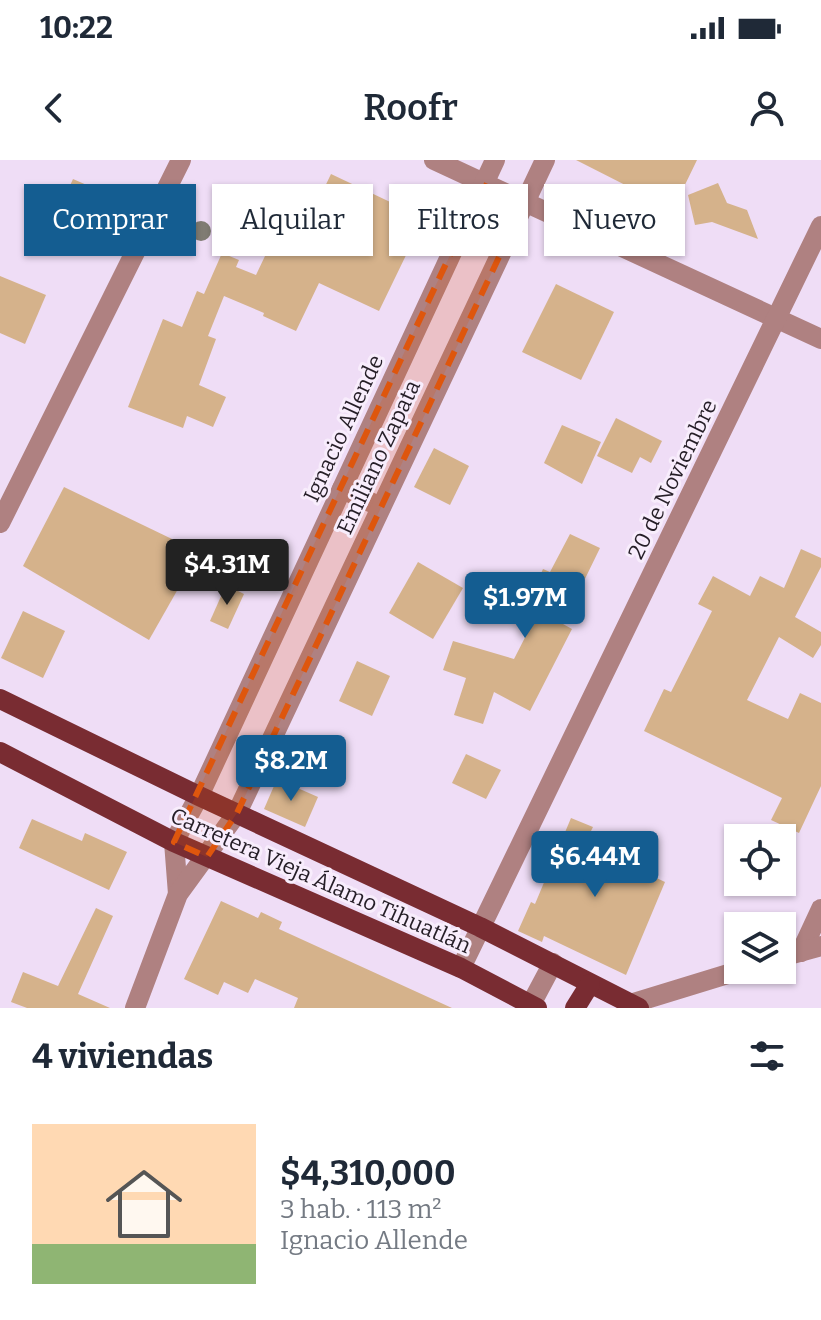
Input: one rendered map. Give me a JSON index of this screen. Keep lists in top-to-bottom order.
{
  "streets": {
    "main road": ["Carretera Vieja Álamo Tihuatlán"],
    "street": ["Ignacio Allende", "Emiliano Zapata", "20 de Noviembre"]
  },
  "crossings": [
    ["Ignacio Allende", "Carretera Vieja Álamo Tihuatlán"],
    ["Emiliano Zapata", "Carretera Vieja Álamo Tihuatlán"],
    ["20 de Noviembre", "Carretera Vieja Álamo Tihuatlán"]
  ],
  "page": {
    "status": "10:22",
    "header": "Roofr",
    "chip": [
      "Comprar",
      "Alquilar",
      "Filtros",
      "Nuevo"
    ],
    "price": [
      "$4.31M",
      "$1.97M",
      "$8.2M",
      "$6.44M"
    ],
    "heading": "4 viviendas",
    "list": [
      {
        "name": "$4,310,000",
        "note": "3 hab. · 113 m² · Ignacio Allende"
      }
    ]
  }
}
